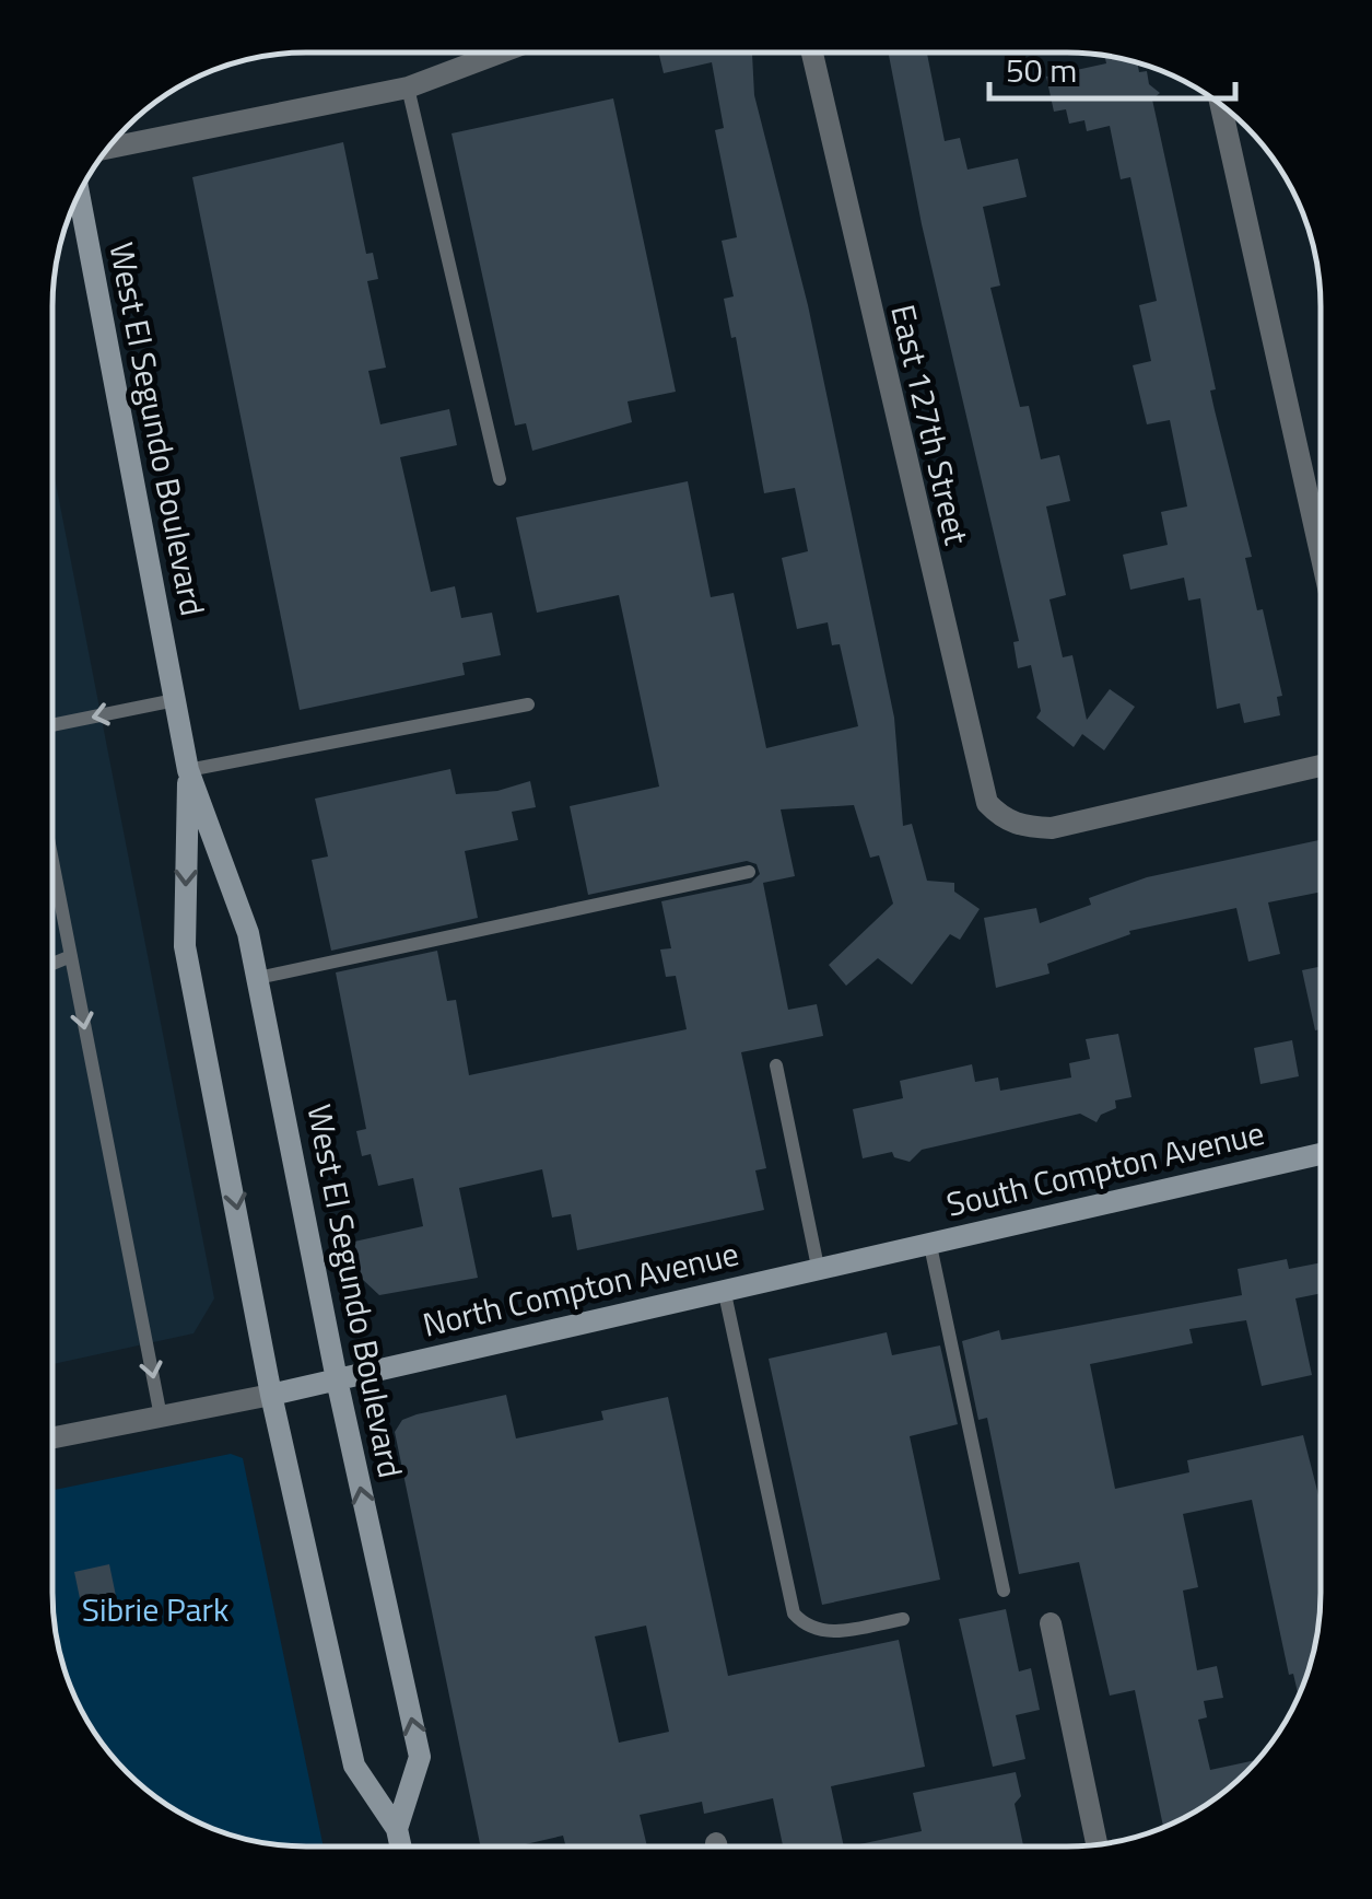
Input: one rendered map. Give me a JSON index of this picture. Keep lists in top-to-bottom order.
{
  "streets": {
    "main road": ["West El Segundo Boulevard", "South Compton Avenue", "North Compton Avenue"],
    "street": ["East 127th Street"]
  },
  "crossings": [
    ["West El Segundo Boulevard", "North Compton Avenue"],
    ["South Compton Avenue", "North Compton Avenue"]
  ],
  "parks": ["Sibrie Park"],
  "scale_bar": "50 m"
}
